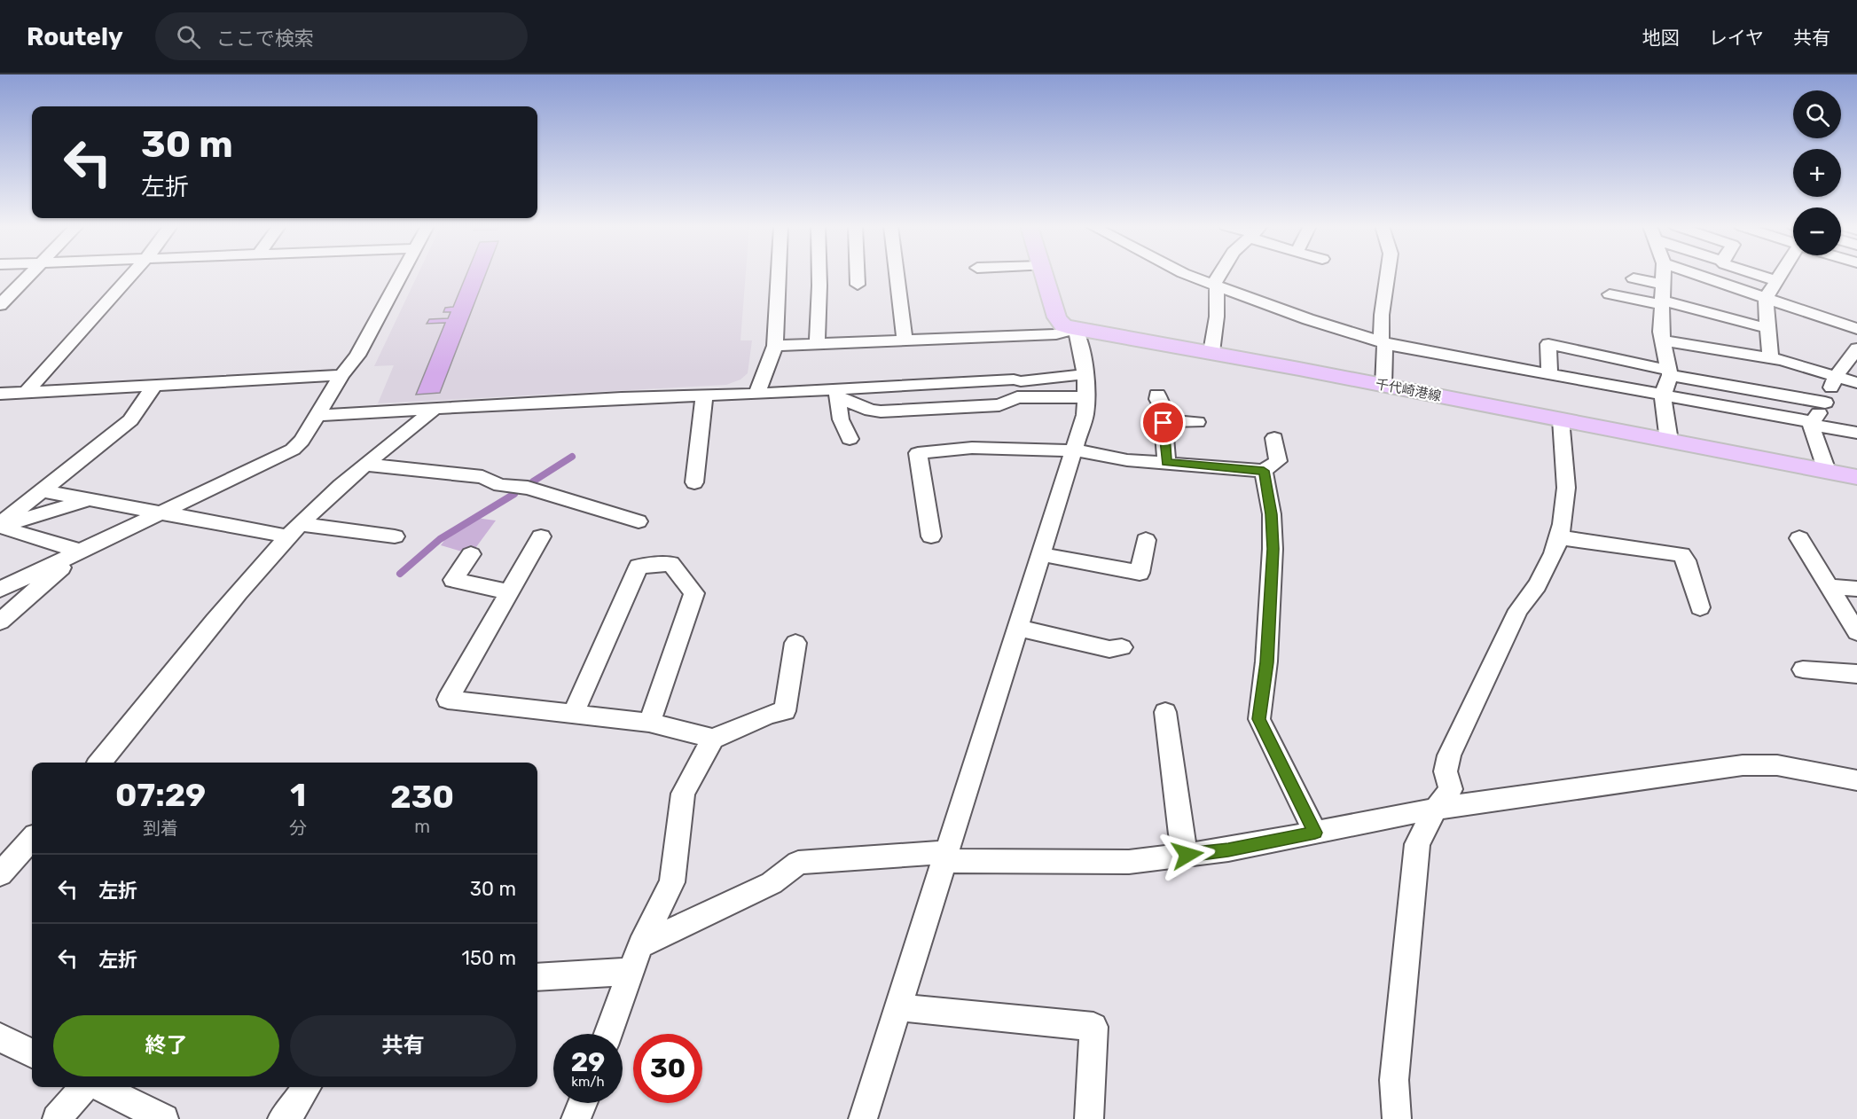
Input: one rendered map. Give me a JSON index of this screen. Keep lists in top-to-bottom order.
{
  "streets": {
    "main road": ["千代崎港線"]
  },
  "page": {
    "header": "Routely",
    "search": "ここで検索",
    "nav": ["地図", "レイヤ", "共有"],
    "map_buttons": ["+", "−"],
    "turn": ["30 m", "左折"],
    "eta": [
      "07:29",
      "到着",
      "1",
      "分",
      "230",
      "m"
    ],
    "list": [
      {
        "name": "左折",
        "value": "30 m"
      },
      {
        "name": "左折",
        "value": "150 m"
      }
    ],
    "buttons": ["終了", "共有"],
    "speed": "29 km/h",
    "limit": "30"
  }
}
